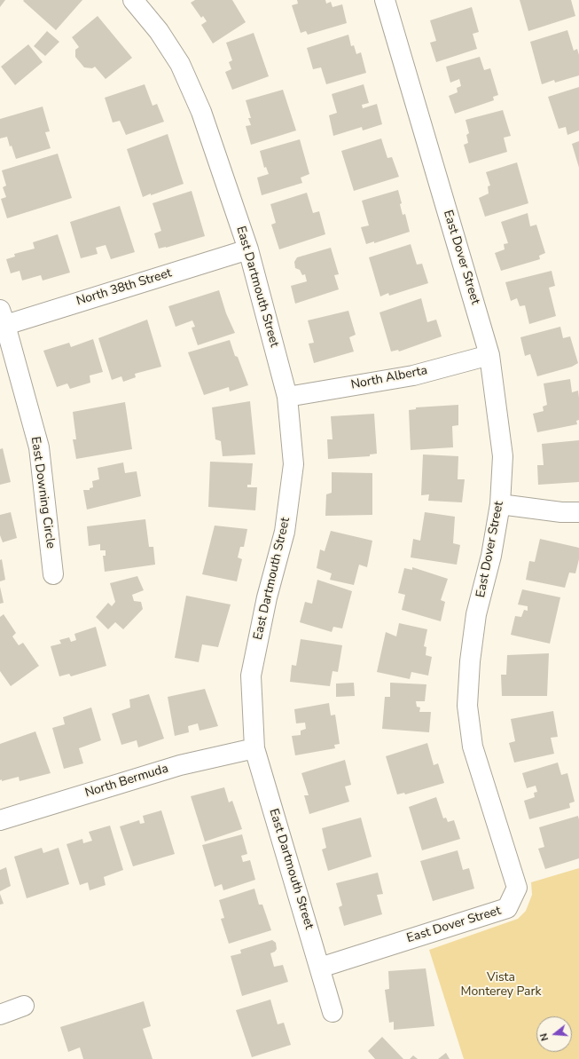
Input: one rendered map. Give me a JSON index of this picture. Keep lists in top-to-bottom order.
{
  "streets": {
    "street": [
      "East Dover Street",
      "East Dartmouth Street",
      "North 38th Street",
      "North Alberta",
      "East Downing Circle",
      "North Bermuda"
    ]
  },
  "crossings": [
    ["East Dover Street", "East Dartmouth Street"],
    ["East Dover Street", "North Alberta"],
    ["East Dartmouth Street", "North 38th Street"],
    ["East Dartmouth Street", "North Alberta"],
    ["East Dartmouth Street", "North Bermuda"],
    ["North 38th Street", "East Downing Circle"]
  ],
  "parks": ["Vista Monterey Park"],
  "north": "left"
}
